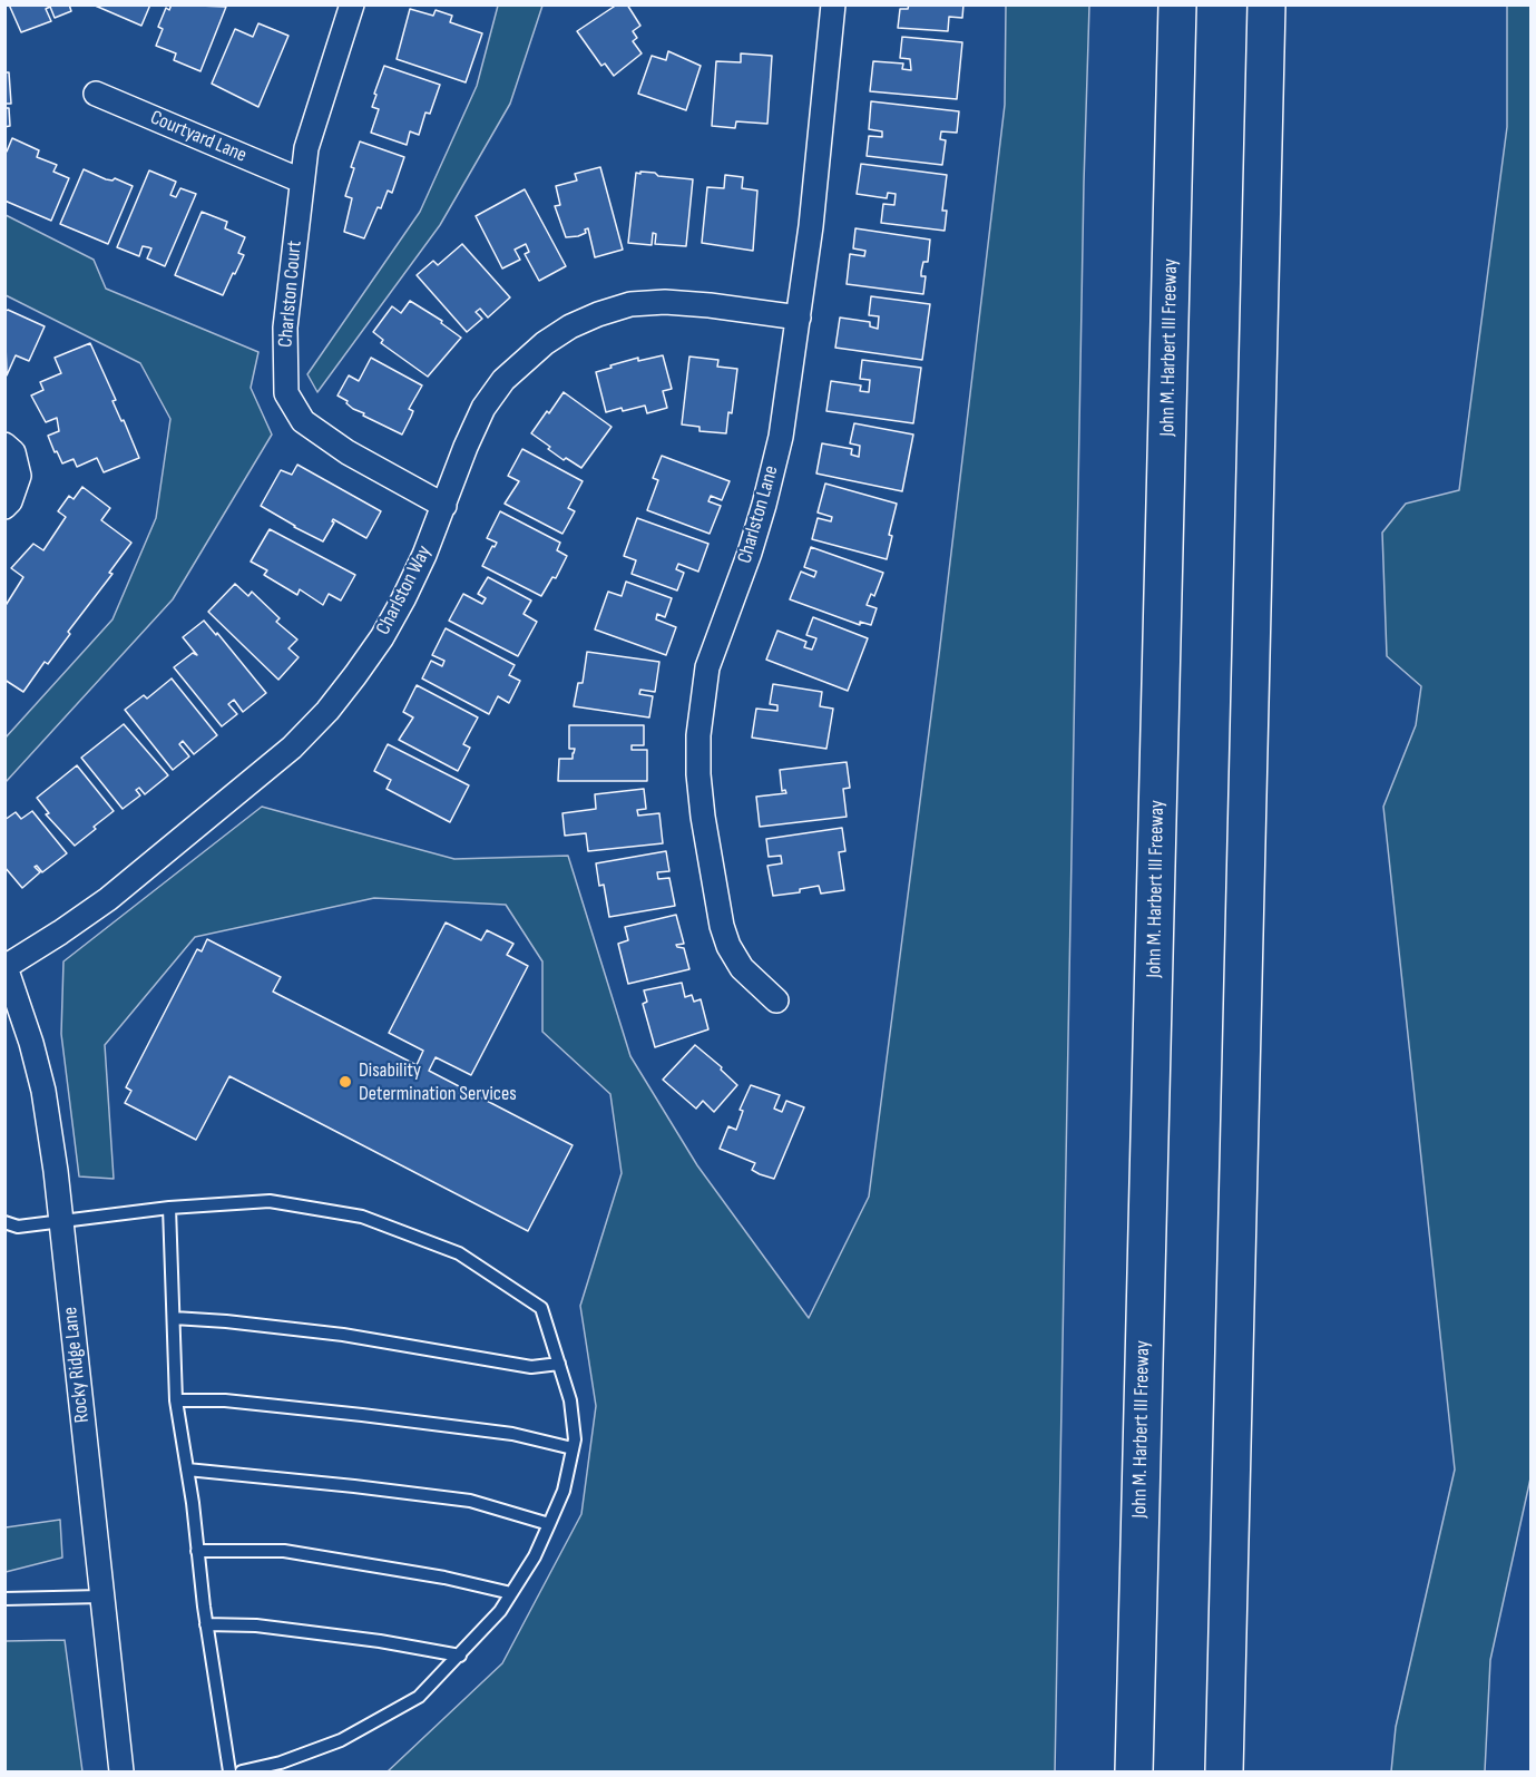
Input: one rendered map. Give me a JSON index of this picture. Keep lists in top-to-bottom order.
{
  "streets": {
    "highway": ["John M. Harbert III Freeway"],
    "street": [
      "Courtyard Lane",
      "Charlston Court",
      "Charlston Lane",
      "Charlston Way",
      "Rocky Ridge Lane"
    ]
  },
  "crossings": [
    ["Courtyard Lane", "Charlston Court"],
    ["Charlston Court", "Charlston Way"],
    ["Charlston Lane", "Charlston Way"],
    ["Charlston Way", "Rocky Ridge Lane"]
  ],
  "places": ["Disability Determination Services"]
}
